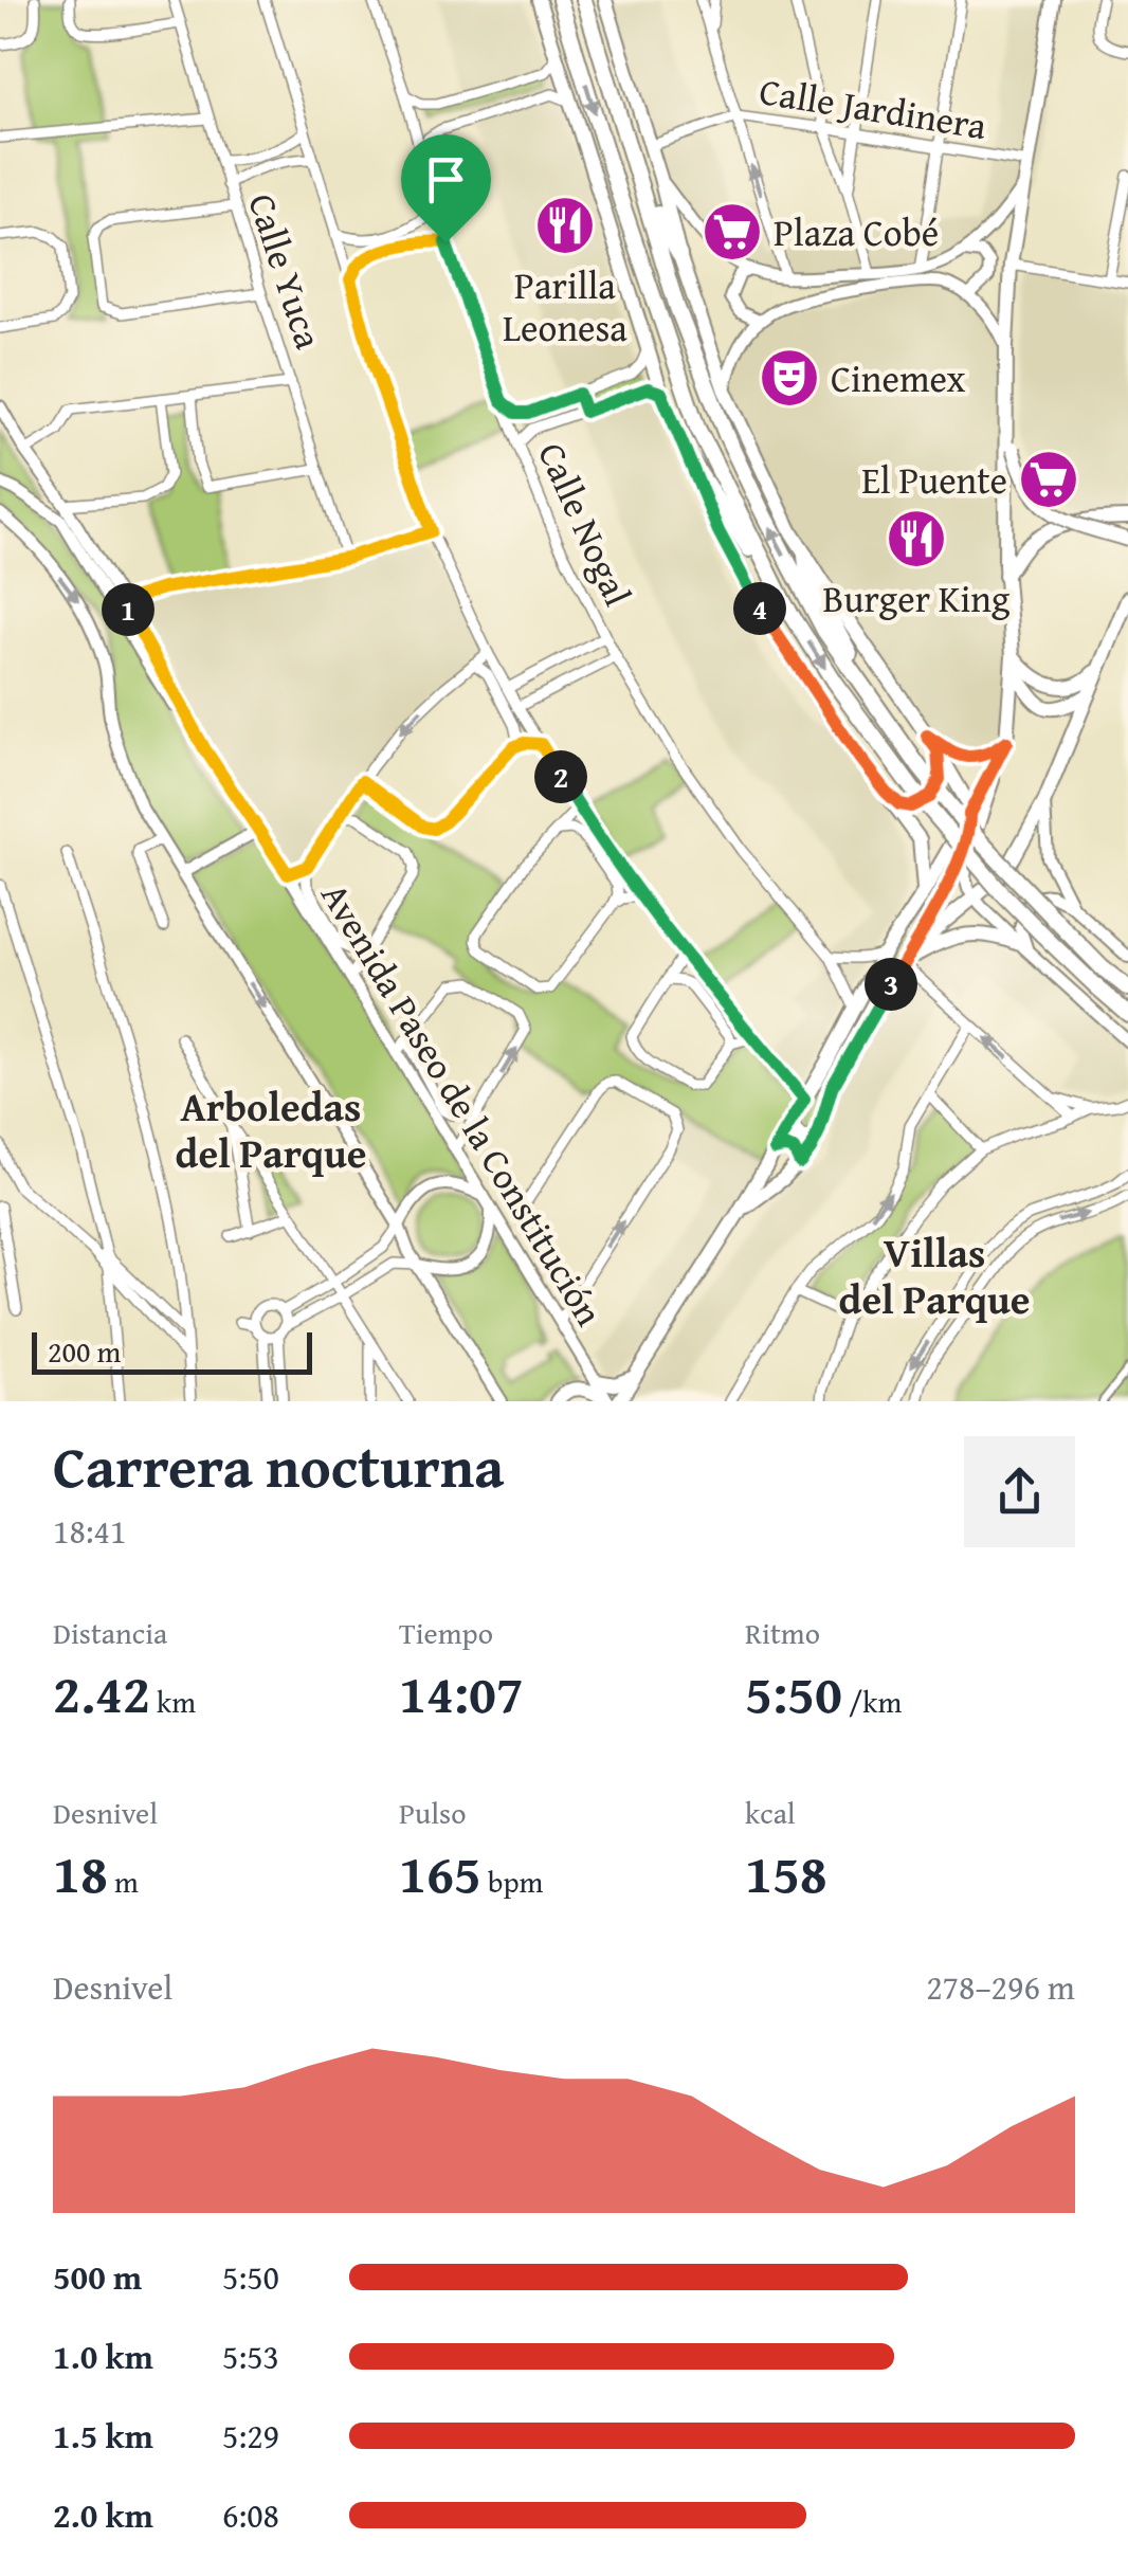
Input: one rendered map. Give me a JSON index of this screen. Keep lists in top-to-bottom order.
{
  "streets": {
    "street": [
      "Calle Jardinera",
      "Calle Yuca",
      "Calle Nogal",
      "Avenida Paseo de la Constitución"
    ]
  },
  "districts": ["Arboledas del Parque", "Villas del Parque"],
  "places": {
    "restaurant": ["Parilla Leonesa", "Burger King"],
    "supermarket": ["Plaza Cobé", "El Puente"],
    "theatre": ["Cinemex"]
  },
  "scale_bar": "200 m",
  "page": {
    "pins": [
      "4",
      "1",
      "2",
      "3"
    ],
    "scale": "200 m",
    "heading": ["Carrera nocturna", "18:41"],
    "stats": [
      ["Distancia", "2.42 km"],
      ["Tiempo", "14:07"],
      ["Ritmo", "5:50 /km"],
      ["Desnivel", "18 m"],
      ["Pulso", "165 bpm"],
      ["kcal", "158"]
    ],
    "chart": ["Desnivel", "278–296 m"],
    "list": [
      {
        "name": "500 m",
        "note": "5:50"
      },
      {
        "name": "1.0 km",
        "note": "5:53"
      },
      {
        "name": "1.5 km",
        "note": "5:29"
      },
      {
        "name": "2.0 km",
        "note": "6:08"
      }
    ]
  }
}
